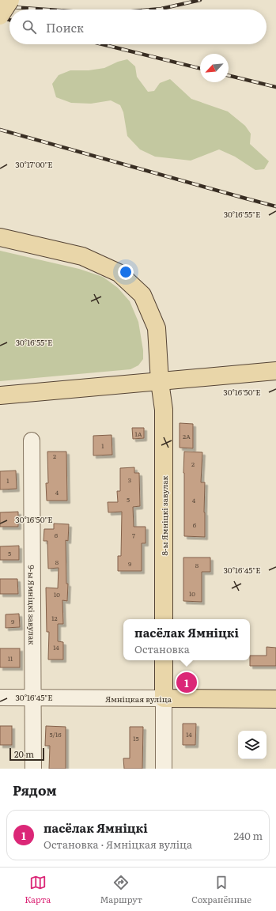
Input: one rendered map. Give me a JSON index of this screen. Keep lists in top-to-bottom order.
{
  "streets": {
    "main road": ["8-ы Ямніцкі завулак", "Ямніцкая вуліца"],
    "street": ["9-ы Ямніцкі завулак"]
  },
  "crossings": [
    ["9-ы Ямніцкі завулак", "Ямніцкая вуліца"]
  ],
  "house_numbers": [
    "1А",
    "2А",
    "1",
    "2",
    "2",
    "3",
    "1",
    "4",
    "5",
    "4",
    "6",
    "6",
    "7",
    "5",
    "8",
    "9",
    "8",
    "10",
    "10",
    "12",
    "9",
    "14",
    "11",
    "5/16",
    "14",
    "15"
  ],
  "scale_bar": "20 m",
  "north": "bottom left",
  "page": {
    "search": "Поиск",
    "popup": ["пасёлак Ямніцкі", "Остановка"],
    "pins": "1",
    "scale": "20 m",
    "heading": "Рядом",
    "list": [
      {
        "mark": "1",
        "name": "пасёлак Ямніцкі",
        "note": "Остановка · Ямніцкая вуліца",
        "value": "240 m"
      }
    ],
    "nav": ["Карта", "Маршрут", "Сохранённые"]
  },
  "coordinates": [
    "30°17'00\"E",
    "30°16'55\"E",
    "30°16'50\"E",
    "30°16'45\"E"
  ]
}
